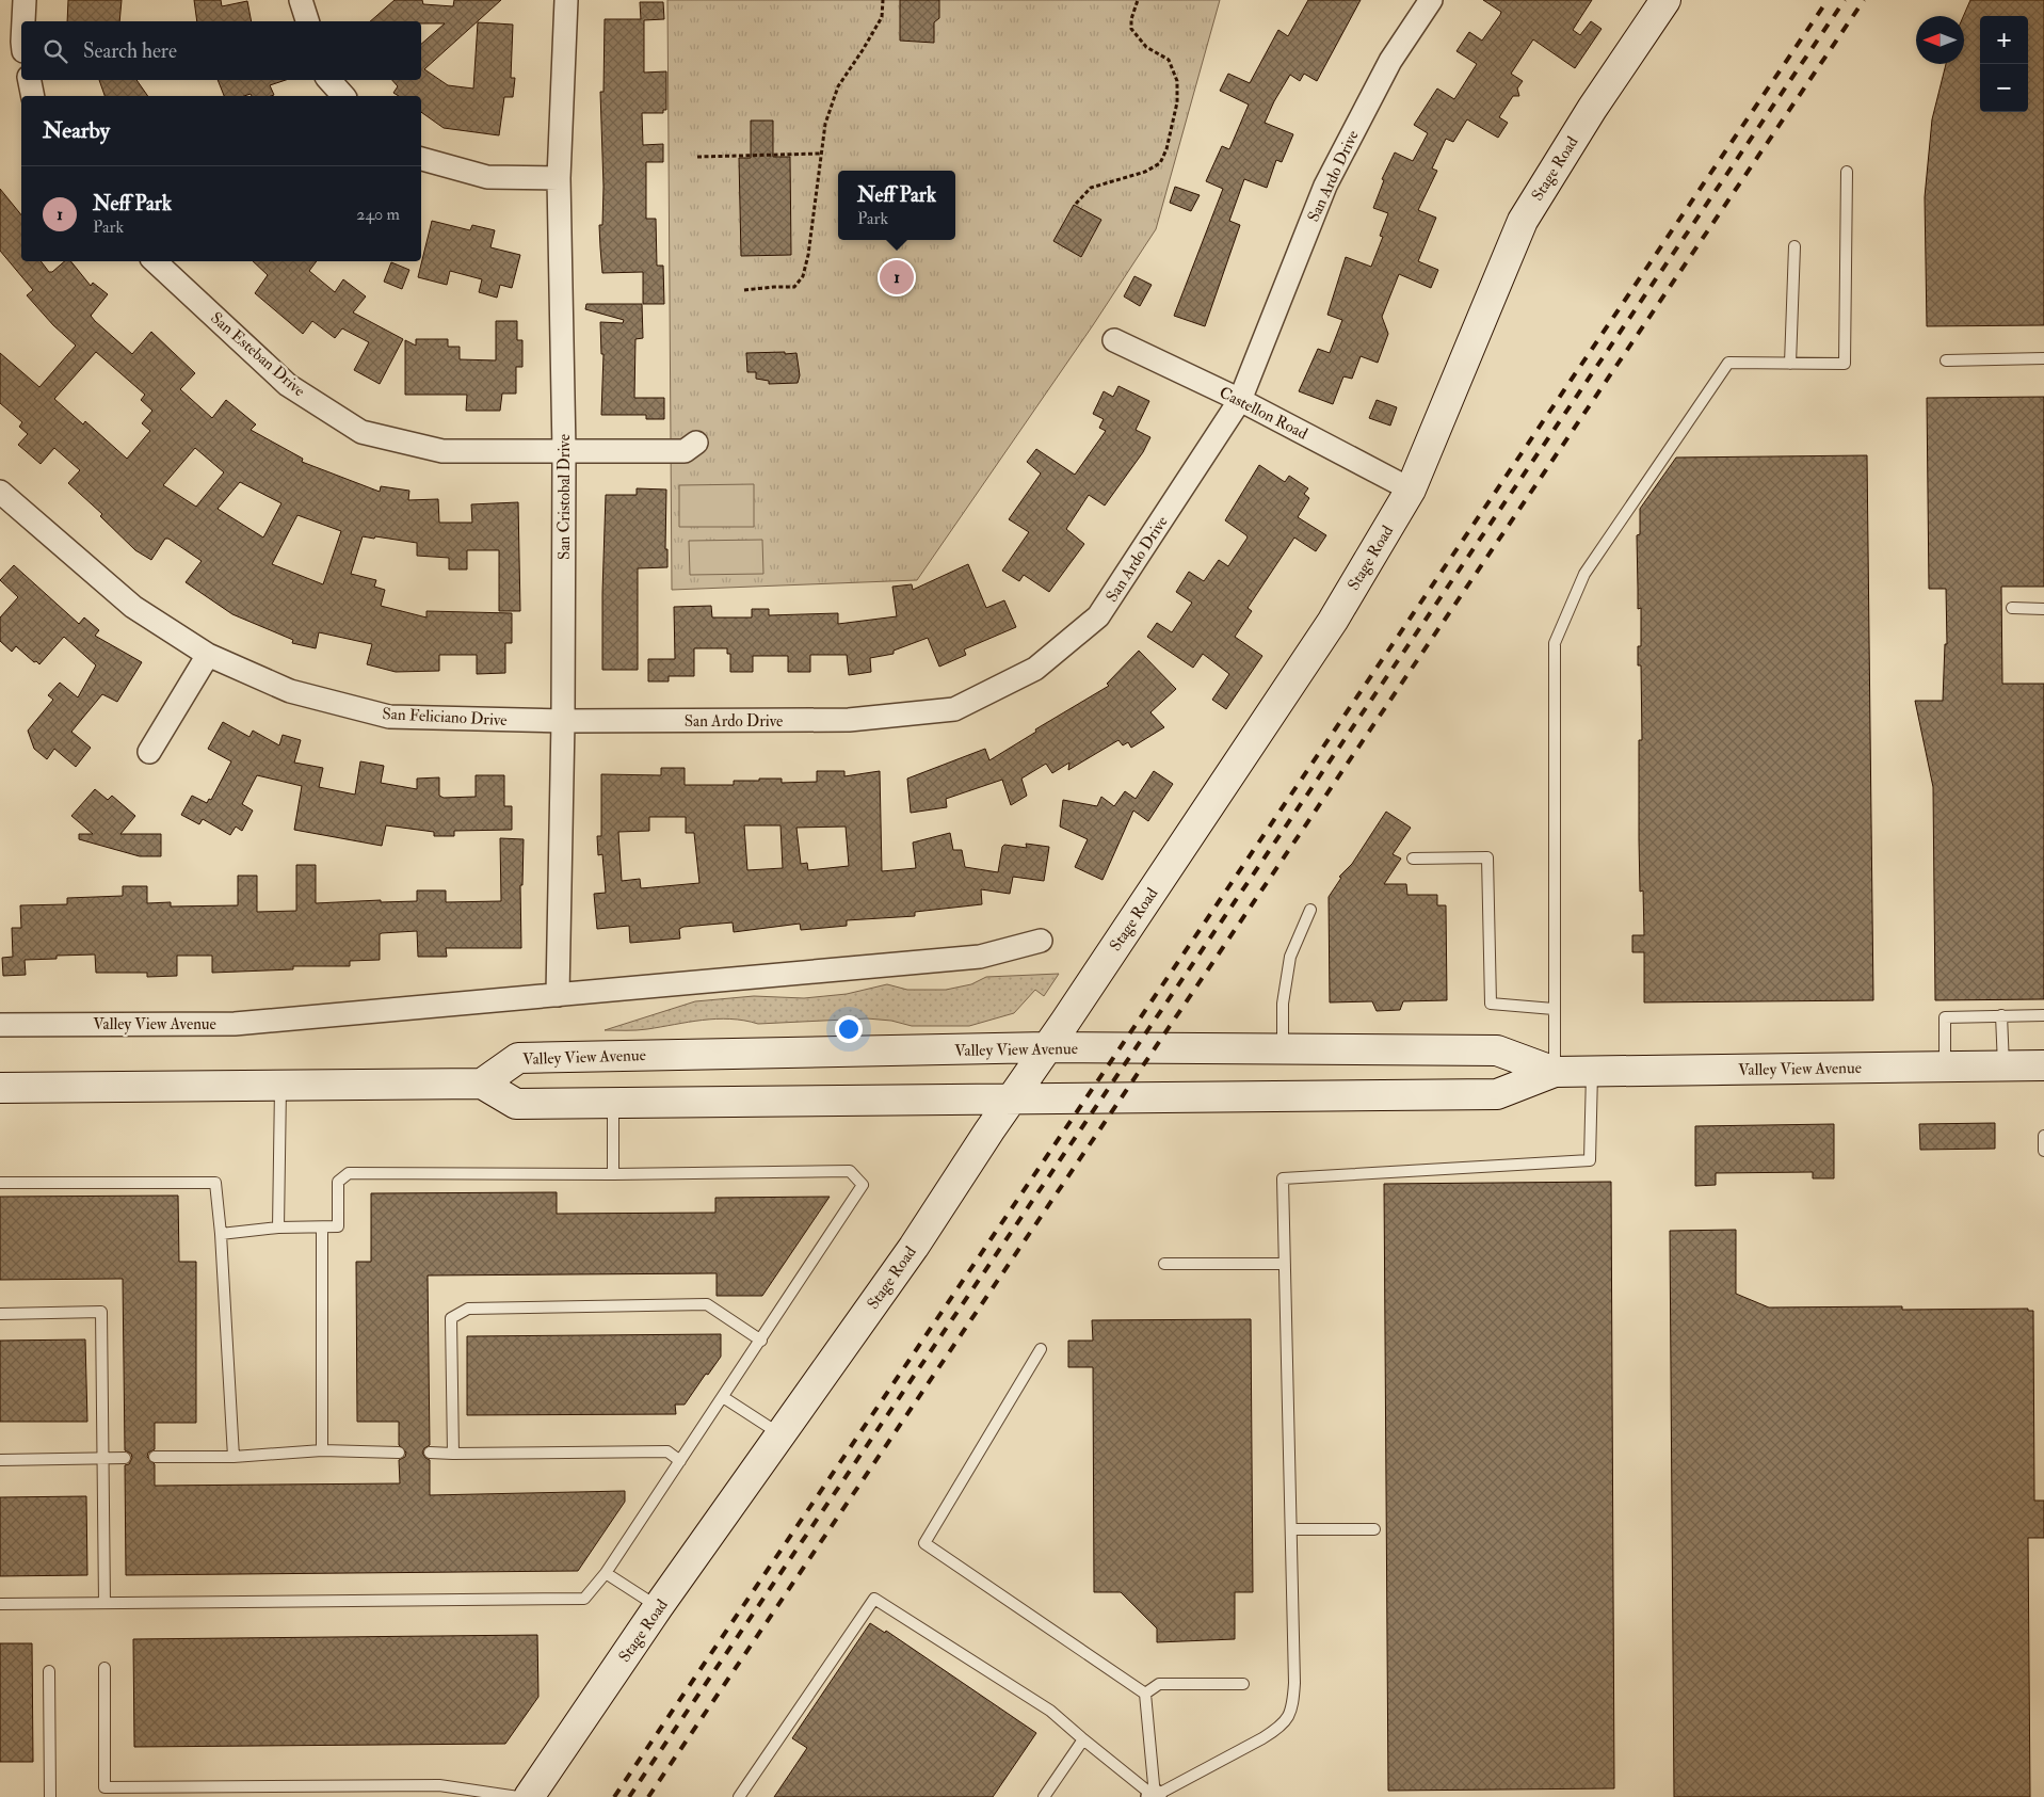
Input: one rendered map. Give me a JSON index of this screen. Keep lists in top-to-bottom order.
{
  "streets": {
    "main road": ["Stage Road", "Valley View Avenue"],
    "street": [
      "San Ardo Drive",
      "San Esteban Drive",
      "Castellon Road",
      "San Cristobal Drive",
      "San Feliciano Drive"
    ]
  },
  "crossings": [
    ["Stage Road", "Castellon Road"],
    ["Stage Road", "Valley View Avenue"],
    ["San Ardo Drive", "Castellon Road"],
    ["San Ardo Drive", "San Cristobal Drive"],
    ["San Ardo Drive", "San Feliciano Drive"],
    ["San Esteban Drive", "San Cristobal Drive"],
    ["San Cristobal Drive", "San Feliciano Drive"],
    ["San Cristobal Drive", "Valley View Avenue"]
  ],
  "north": "left",
  "page": {
    "map_buttons": ["+", "−"],
    "search": "Search here",
    "heading": "Nearby",
    "list": [
      {
        "mark": "1",
        "name": "Neff Park",
        "note": "Park",
        "value": "240 m"
      }
    ],
    "popup": ["Neff Park", "Park"],
    "pins": "1"
  }
}
